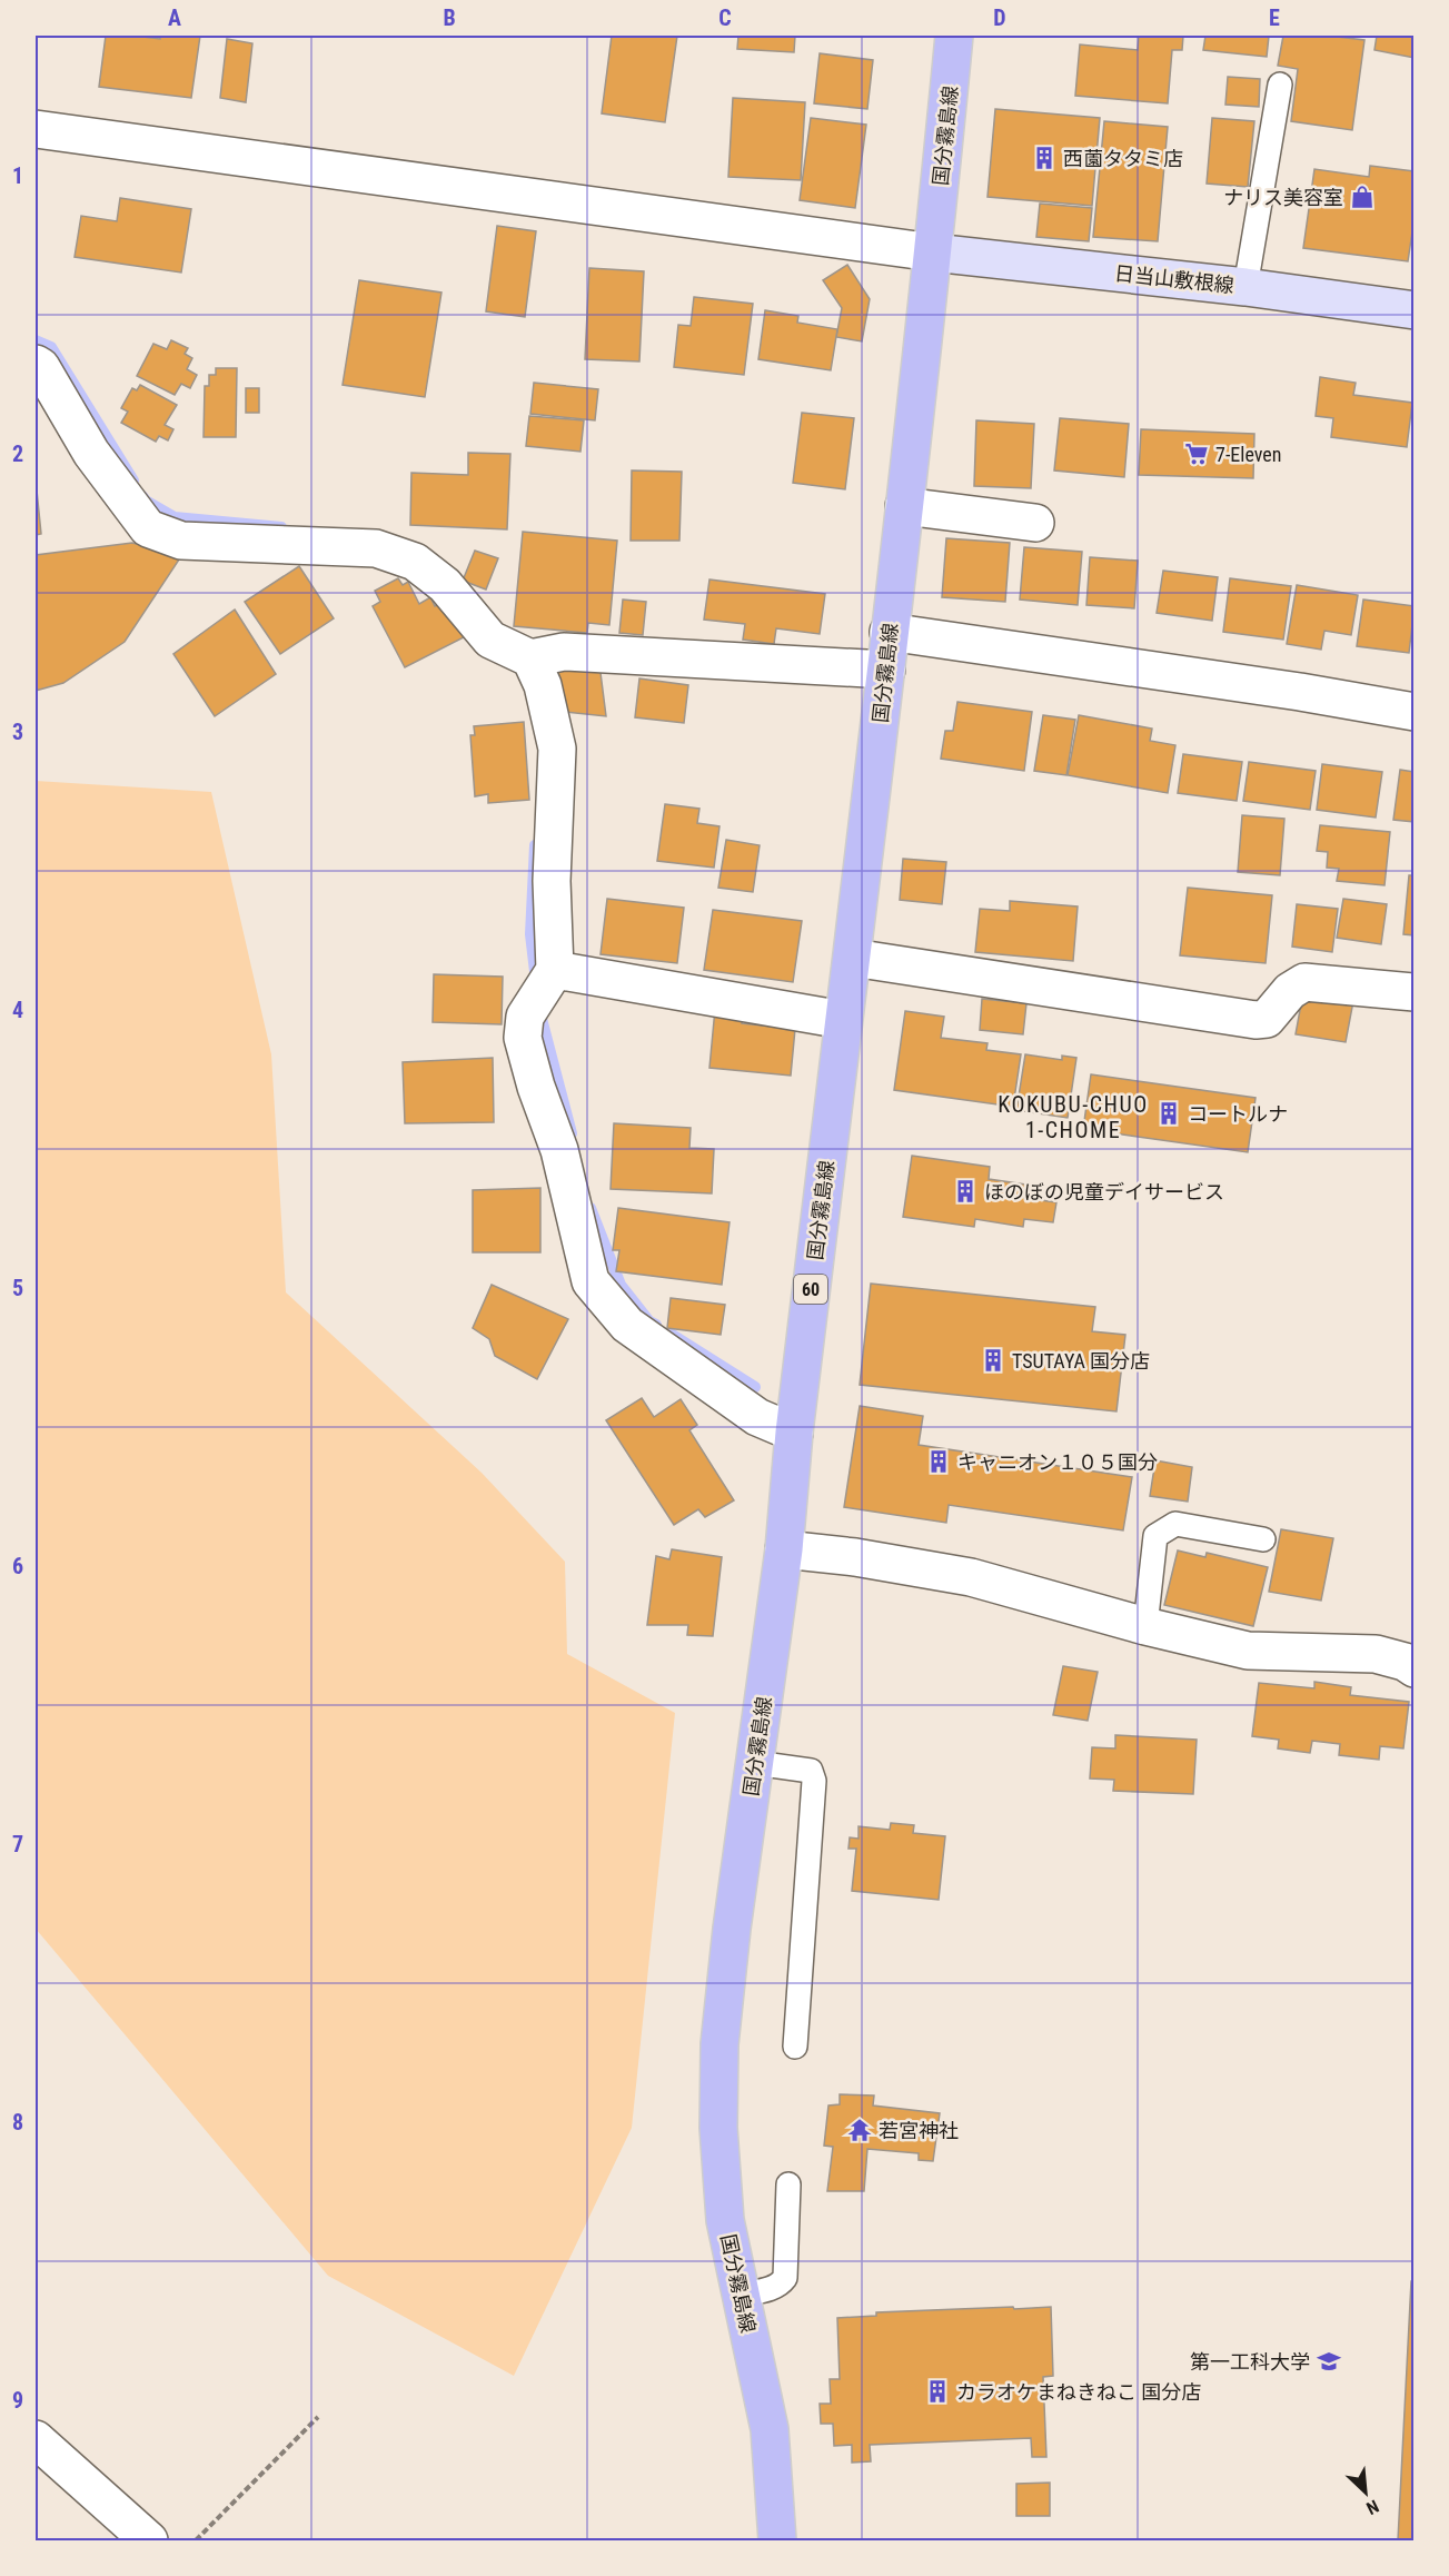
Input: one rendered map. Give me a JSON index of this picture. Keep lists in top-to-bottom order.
{
  "streets": {
    "main road": ["国分霧島線", "日当山敷根線", "60"]
  },
  "crossings": [
    ["国分霧島線", "日当山敷根線"]
  ],
  "districts": ["KOKUBU-CHUO 1-CHOME"],
  "places": {
    "building": [
      "西薗タタミ店",
      "コートルナ",
      "ほのぼの児童デイサービス",
      "TSUTAYA 国分店",
      "キャニオン１０５国分",
      "カラオケまねきねこ 国分店"
    ],
    "shop": ["ナリス美容室"],
    "supermarket": ["7-Eleven"],
    "temple": ["若宮神社"],
    "school or university": ["第一工科大学"]
  },
  "north": "bottom right",
  "grid": {
    "columns": [
      "A",
      "B",
      "C",
      "D",
      "E"
    ],
    "rows": [
      "1",
      "2",
      "3",
      "4",
      "5",
      "6",
      "7",
      "8",
      "9"
    ]
  }
}
